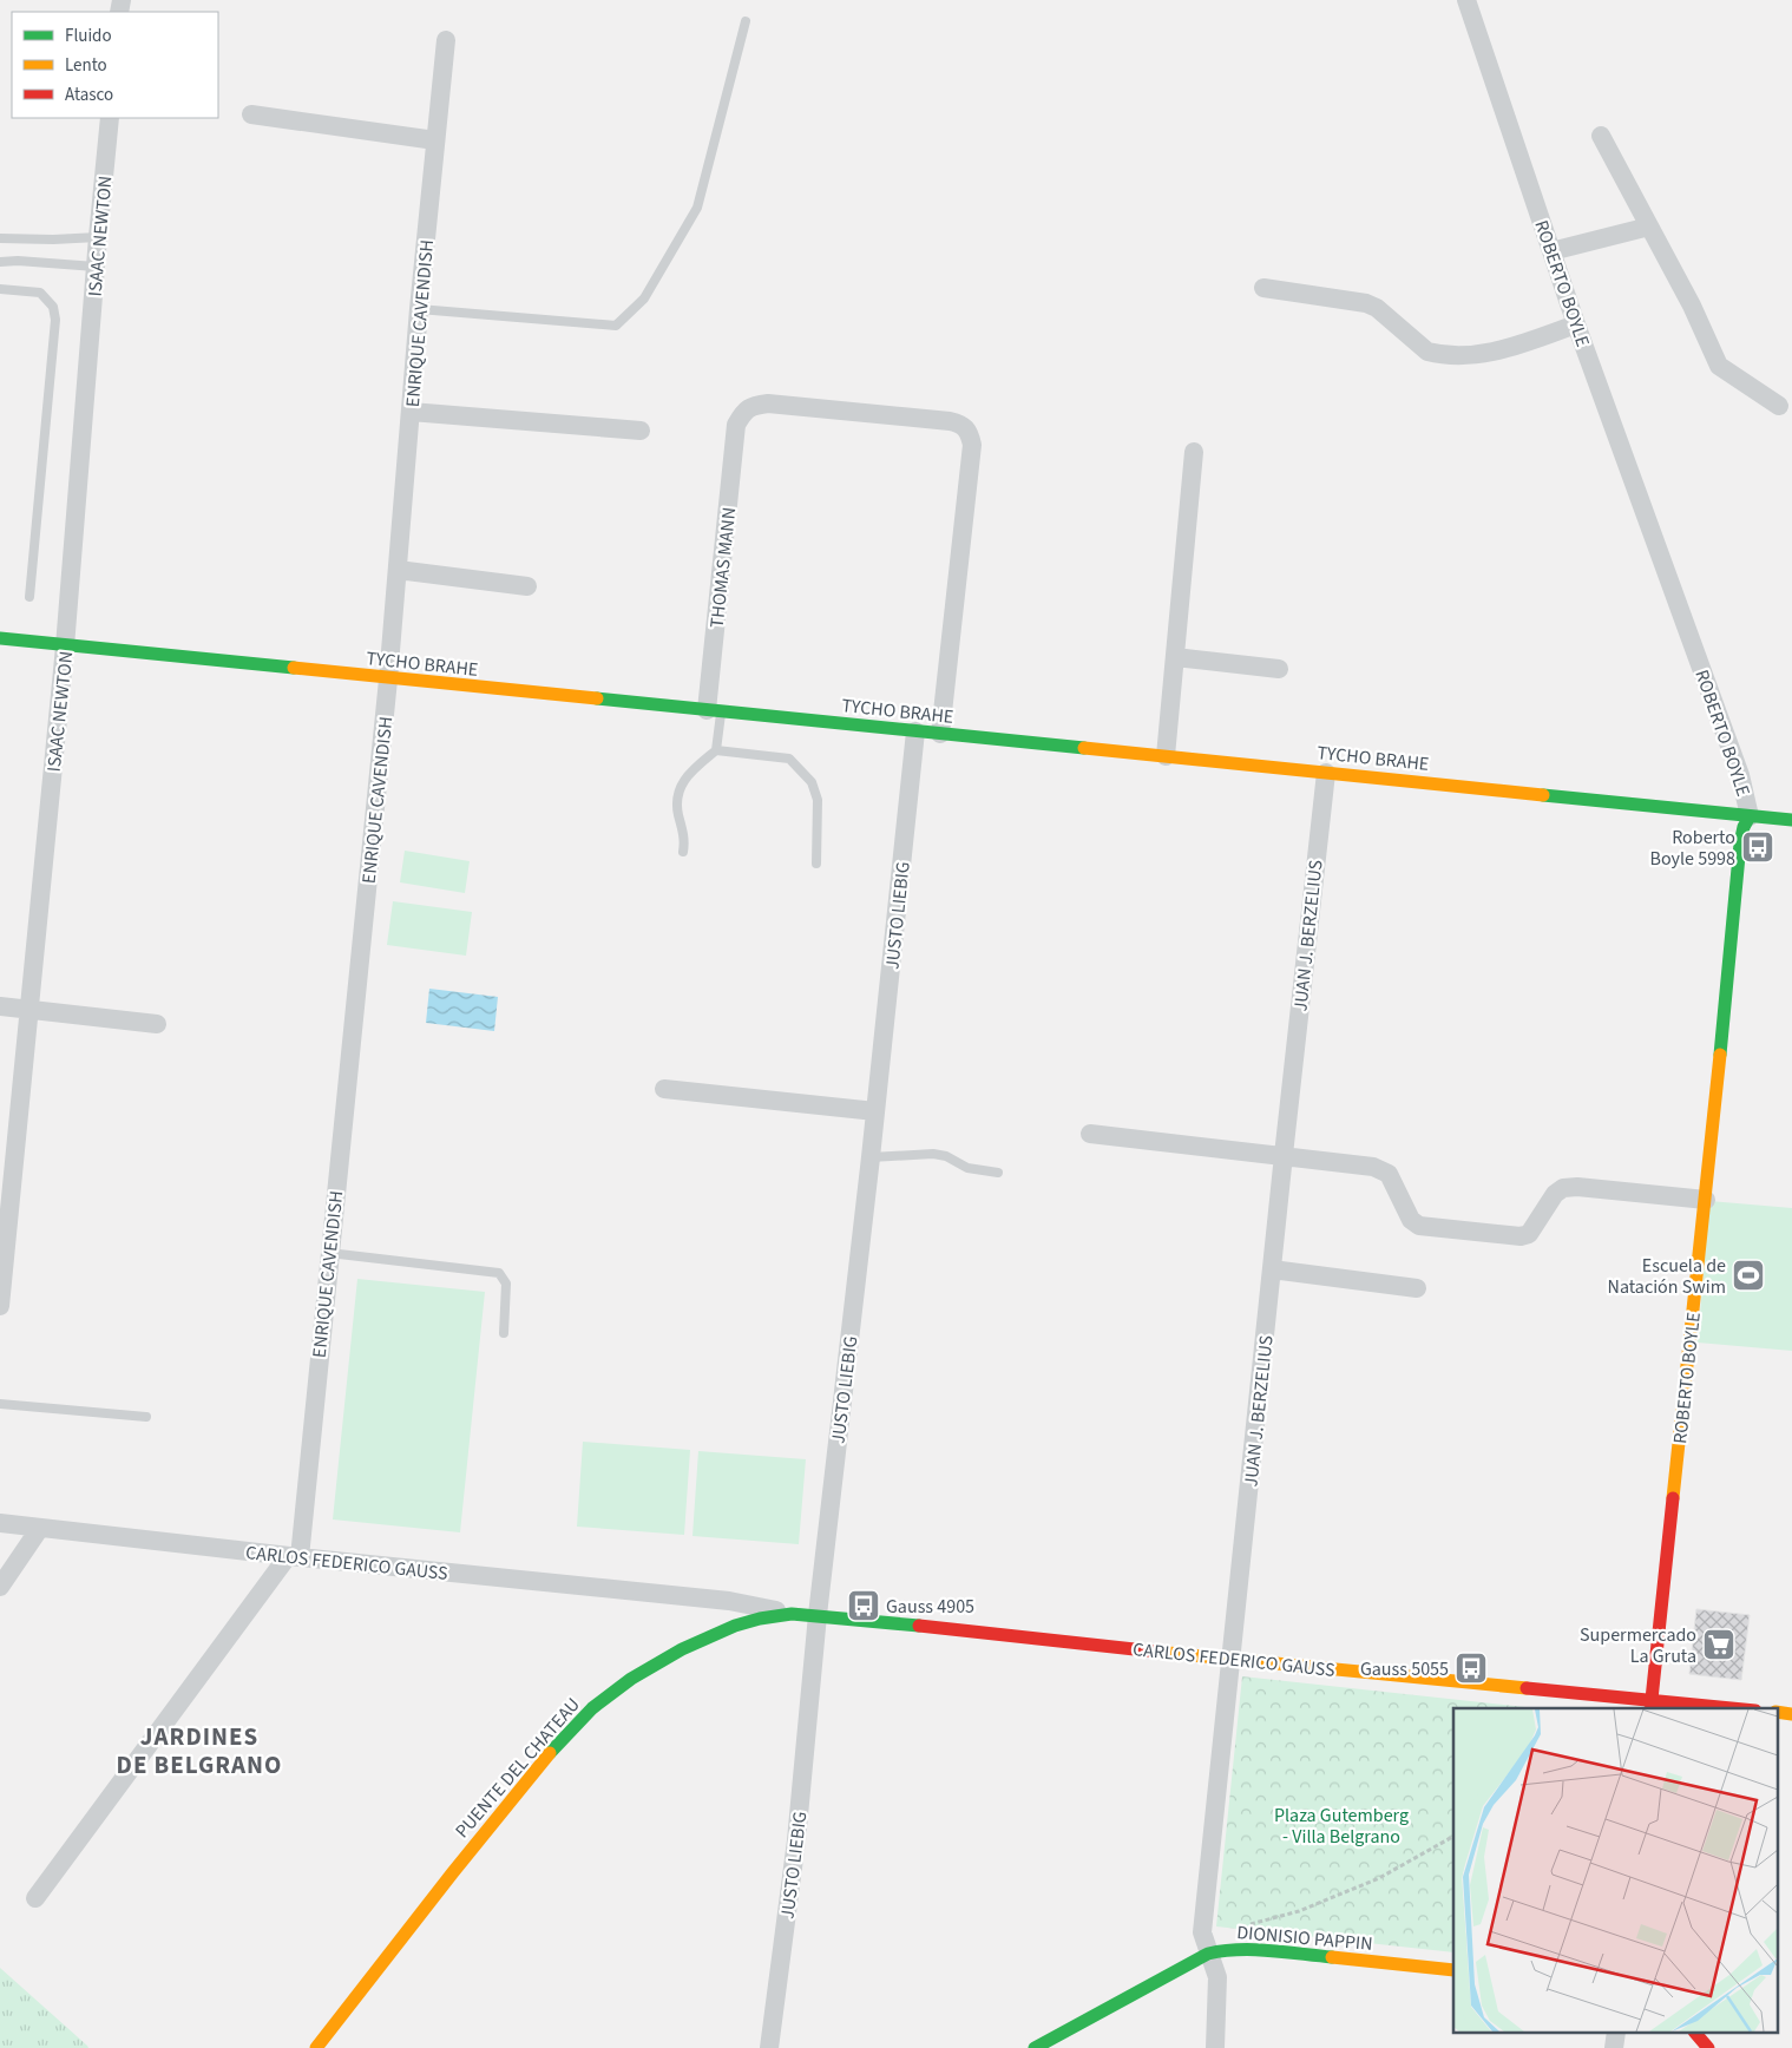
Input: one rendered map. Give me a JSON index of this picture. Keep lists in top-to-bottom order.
{
  "streets": {
    "main road": [
      "ROBERTO BOYLE",
      "TYCHO BRAHE",
      "CARLOS FEDERICO GAUSS",
      "PUENTE DEL CHATEAU",
      "DIONISIO PAPPIN"
    ],
    "street": [
      "ISAAC NEWTON",
      "ENRIQUE CAVENDISH",
      "THOMAS MANN",
      "JUSTO LIEBIG",
      "JUAN J. BERZELIUS"
    ]
  },
  "crossings": [
    ["ISAAC NEWTON", "TYCHO BRAHE"],
    ["ROBERTO BOYLE", "TYCHO BRAHE"],
    ["ROBERTO BOYLE", "CARLOS FEDERICO GAUSS"],
    ["ENRIQUE CAVENDISH", "TYCHO BRAHE"],
    ["ENRIQUE CAVENDISH", "CARLOS FEDERICO GAUSS"],
    ["THOMAS MANN", "TYCHO BRAHE"],
    ["TYCHO BRAHE", "JUSTO LIEBIG"],
    ["TYCHO BRAHE", "JUAN J. BERZELIUS"],
    ["JUSTO LIEBIG", "CARLOS FEDERICO GAUSS"],
    ["JUSTO LIEBIG", "PUENTE DEL CHATEAU"],
    ["JUAN J. BERZELIUS", "CARLOS FEDERICO GAUSS"],
    ["JUAN J. BERZELIUS", "DIONISIO PAPPIN"],
    ["CARLOS FEDERICO GAUSS", "PUENTE DEL CHATEAU"]
  ],
  "districts": ["JARDINES DE BELGRANO"],
  "parks": ["Plaza Gutemberg - Villa Belgrano"],
  "places": {
    "bus stop": ["Roberto Boyle 5998", "Gauss 4905", "Gauss 5055"],
    "sports": ["Escuela de Natación Swim"],
    "supermarket": ["Supermercado La Gruta"]
  },
  "legend": ["Fluido", "Lento", "Atasco"]
}
